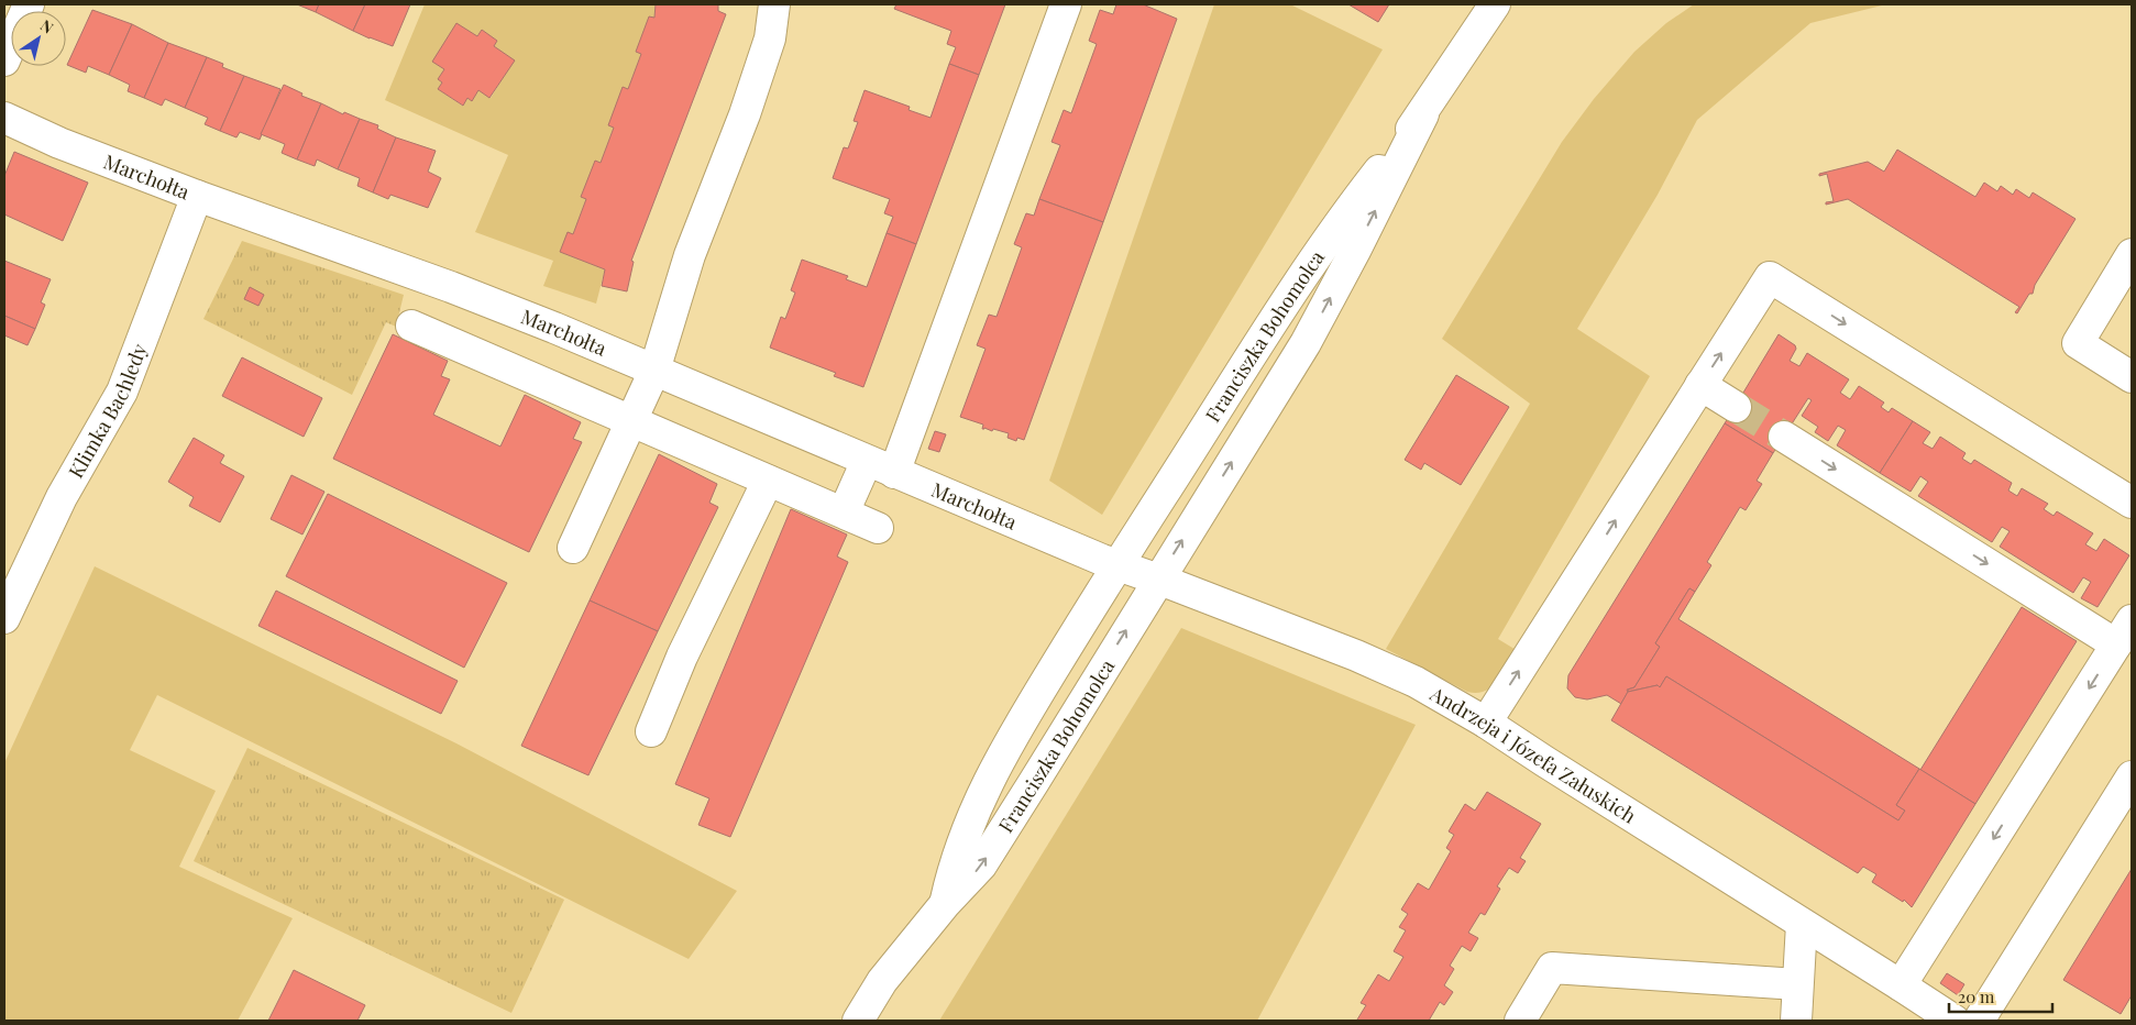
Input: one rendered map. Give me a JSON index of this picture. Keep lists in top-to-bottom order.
{
  "streets": {
    "street": [
      "Marchołta",
      "Franciszka Bohomolca",
      "Klimka Bachledy",
      "Andrzeja i Józefa Załuskich"
    ]
  },
  "crossings": [
    ["Marchołta", "Franciszka Bohomolca"],
    ["Marchołta", "Klimka Bachledy"],
    ["Franciszka Bohomolca", "Andrzeja i Józefa Załuskich"]
  ],
  "scale_bar": "20 m",
  "north": "top right"
}
